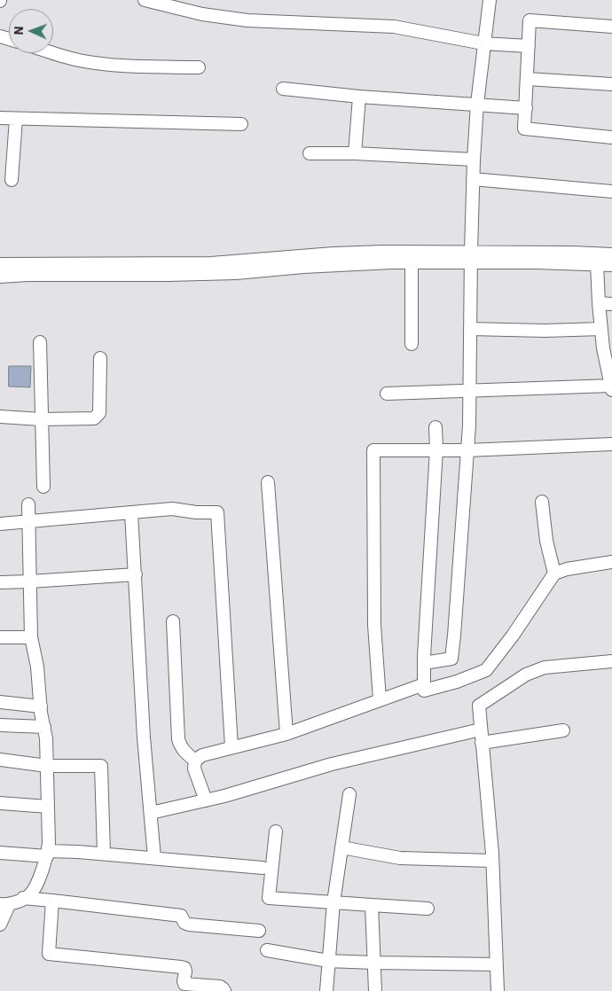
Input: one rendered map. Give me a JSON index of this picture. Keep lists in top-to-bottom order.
{
  "north": "left"
}
